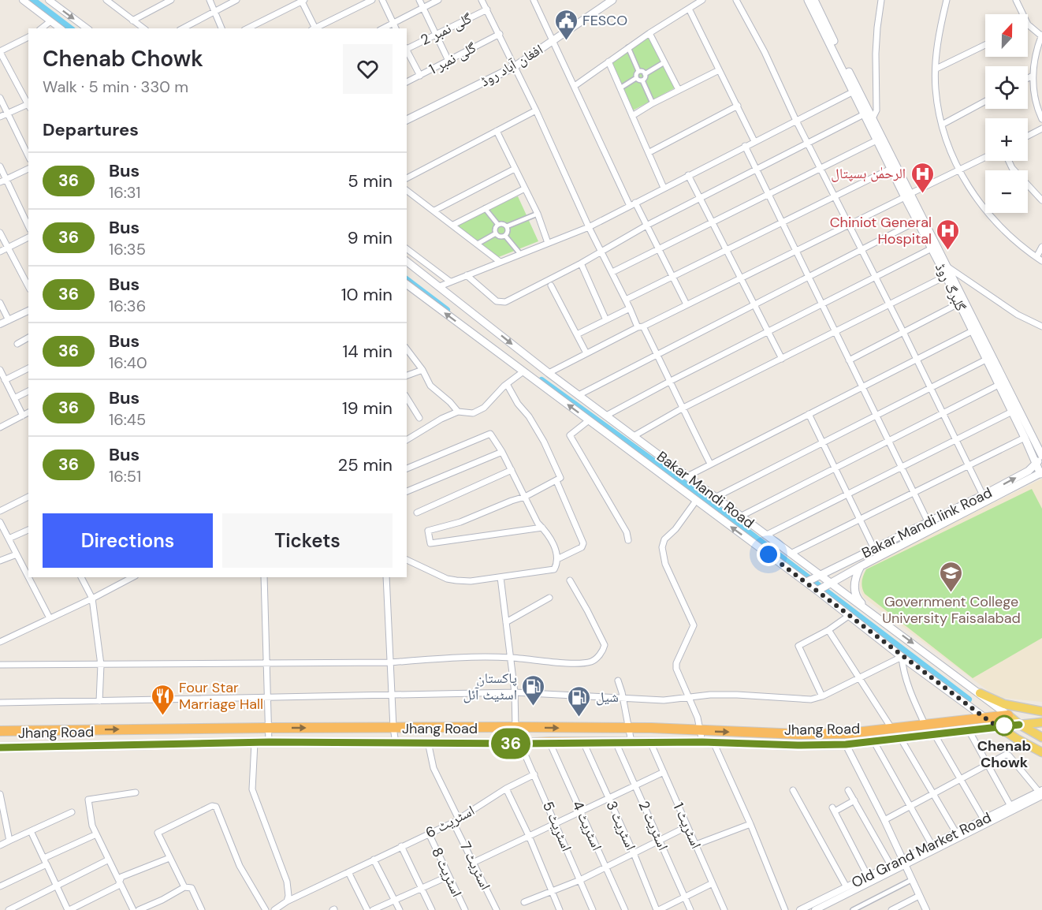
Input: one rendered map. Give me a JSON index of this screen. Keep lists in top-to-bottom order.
{
  "streets": {
    "highway": ["Jhang Road"],
    "main road": [
      "افغان آباد روڈ",
      "گلبرگ روڈ",
      "Bakar Mandi Road",
      "Bakar Mandi link Road"
    ],
    "street": [
      "گلی نمبر 2",
      "گلی نمبر 1",
      "اسٹریٹ 6",
      "اسٹریٹ 4",
      "اسٹریٹ 3",
      "اسٹریٹ 2",
      "اسٹریٹ 1",
      "اسٹریٹ 5",
      "Old Grand Market Road",
      "اسٹریٹ 7",
      "اسٹریٹ 8"
    ]
  },
  "crossings": [
    ["گلبرگ روڈ", "Bakar Mandi link Road"],
    ["Bakar Mandi Road", "Bakar Mandi link Road"],
    ["Bakar Mandi Road", "Jhang Road"],
    ["Jhang Road", "اسٹریٹ 4"],
    ["Jhang Road", "اسٹریٹ 3"],
    ["Jhang Road", "اسٹریٹ 2"],
    ["Jhang Road", "اسٹریٹ 1"],
    ["Jhang Road", "اسٹریٹ 5"],
    ["Jhang Road", "اسٹریٹ 7"],
    ["اسٹریٹ 6", "اسٹریٹ 5"],
    ["اسٹریٹ 6", "اسٹریٹ 7"],
    ["اسٹریٹ 6", "اسٹریٹ 8"]
  ],
  "places": {
    "public building": ["FESCO"],
    "hospital": ["الرحمٰن ہسپتال", "Chiniot General Hospital"],
    "school or university": ["Government College University Faisalabad"],
    "fuel station": ["پاکستان اسٹیٹ آئل", "شیل"],
    "restaurant": ["Four Star Marriage Hall"],
    "other": ["Chenab Chowk"]
  },
  "lines": ["bus line 36"],
  "north": "top",
  "page": {
    "on_map": "36",
    "map_buttons": ["+", "−"],
    "heading": [
      ["Chenab Chowk", "Walk · 5 min · 330 m"],
      "Departures"
    ],
    "list": [
      {
        "mark": "36",
        "name": "Bus",
        "note": "16:31",
        "value": "5 min"
      },
      {
        "mark": "36",
        "name": "Bus",
        "note": "16:35",
        "value": "9 min"
      },
      {
        "mark": "36",
        "name": "Bus",
        "note": "16:36",
        "value": "10 min"
      },
      {
        "mark": "36",
        "name": "Bus",
        "note": "16:40",
        "value": "14 min"
      },
      {
        "mark": "36",
        "name": "Bus",
        "note": "16:45",
        "value": "19 min"
      },
      {
        "mark": "36",
        "name": "Bus",
        "note": "16:51",
        "value": "25 min"
      }
    ],
    "buttons": ["Directions", "Tickets"]
  }
}
